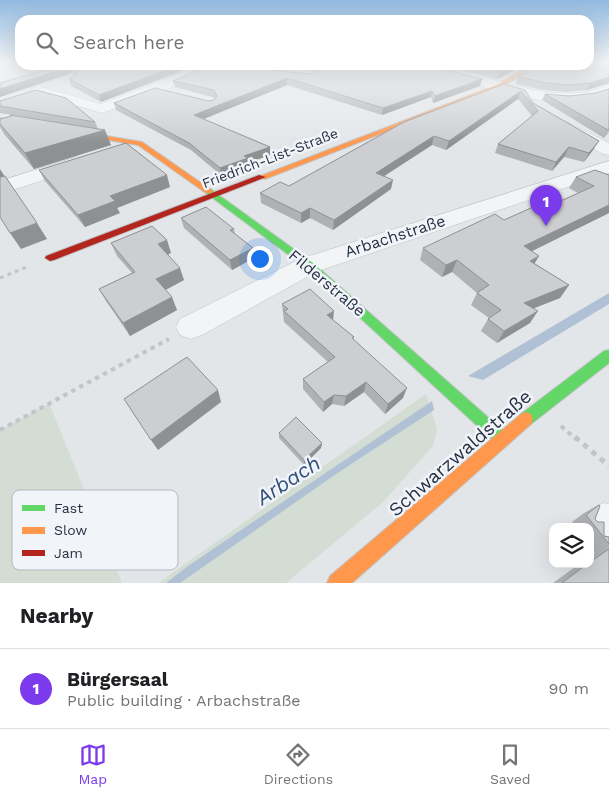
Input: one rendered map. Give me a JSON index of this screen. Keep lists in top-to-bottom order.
{
  "streets": {
    "street": [
      "Friedrich-List-Straße",
      "Arbachstraße",
      "Filderstraße",
      "Schwarzwaldstraße"
    ]
  },
  "crossings": [
    ["Friedrich-List-Straße", "Filderstraße"],
    ["Arbachstraße", "Filderstraße"],
    ["Filderstraße", "Schwarzwaldstraße"]
  ],
  "water": ["Arbach"],
  "legend": ["Fast", "Slow", "Jam"],
  "page": {
    "search": "Search here",
    "pins": "1",
    "heading": "Nearby",
    "list": [
      {
        "mark": "1",
        "name": "Bürgersaal",
        "note": "Public building · Arbachstraße",
        "value": "90 m"
      }
    ],
    "nav": ["Map", "Directions", "Saved"]
  }
}
